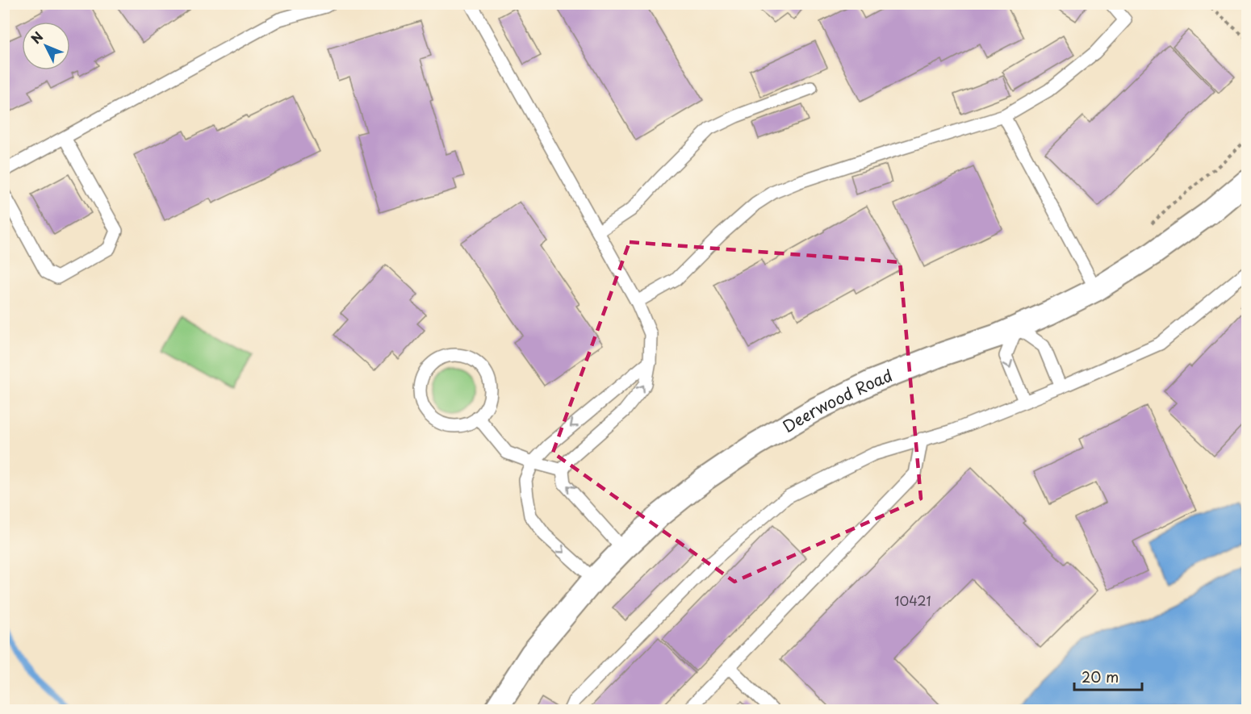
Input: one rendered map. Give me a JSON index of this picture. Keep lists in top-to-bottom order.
{
  "streets": {
    "street": ["Deerwood Road"]
  },
  "house_numbers": ["10421"],
  "scale_bar": "20 m",
  "north": "top left"
}
